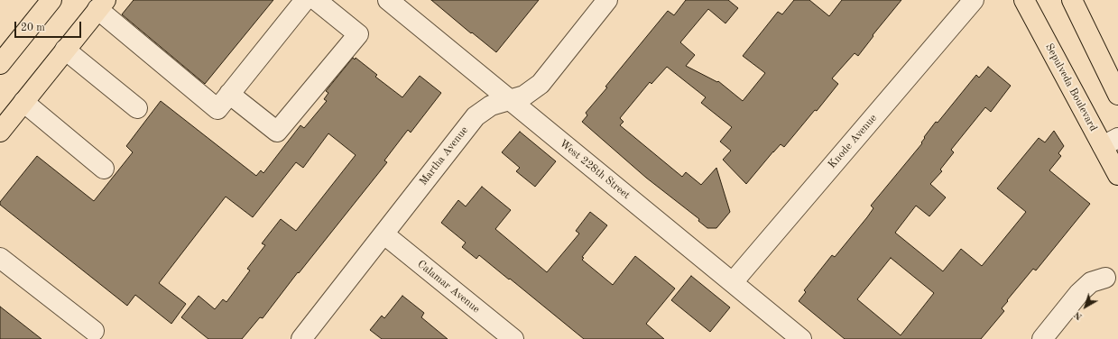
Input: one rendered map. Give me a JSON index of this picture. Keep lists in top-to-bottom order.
{
  "streets": {
    "main road": ["Sepulveda Boulevard"],
    "street": [
      "Knode Avenue",
      "Martha Avenue",
      "West 228th Street",
      "Calamar Avenue"
    ]
  },
  "crossings": [
    ["Knode Avenue", "West 228th Street"],
    ["Martha Avenue", "West 228th Street"],
    ["Martha Avenue", "Calamar Avenue"]
  ],
  "scale_bar": "20 m",
  "north": "bottom left"
}
